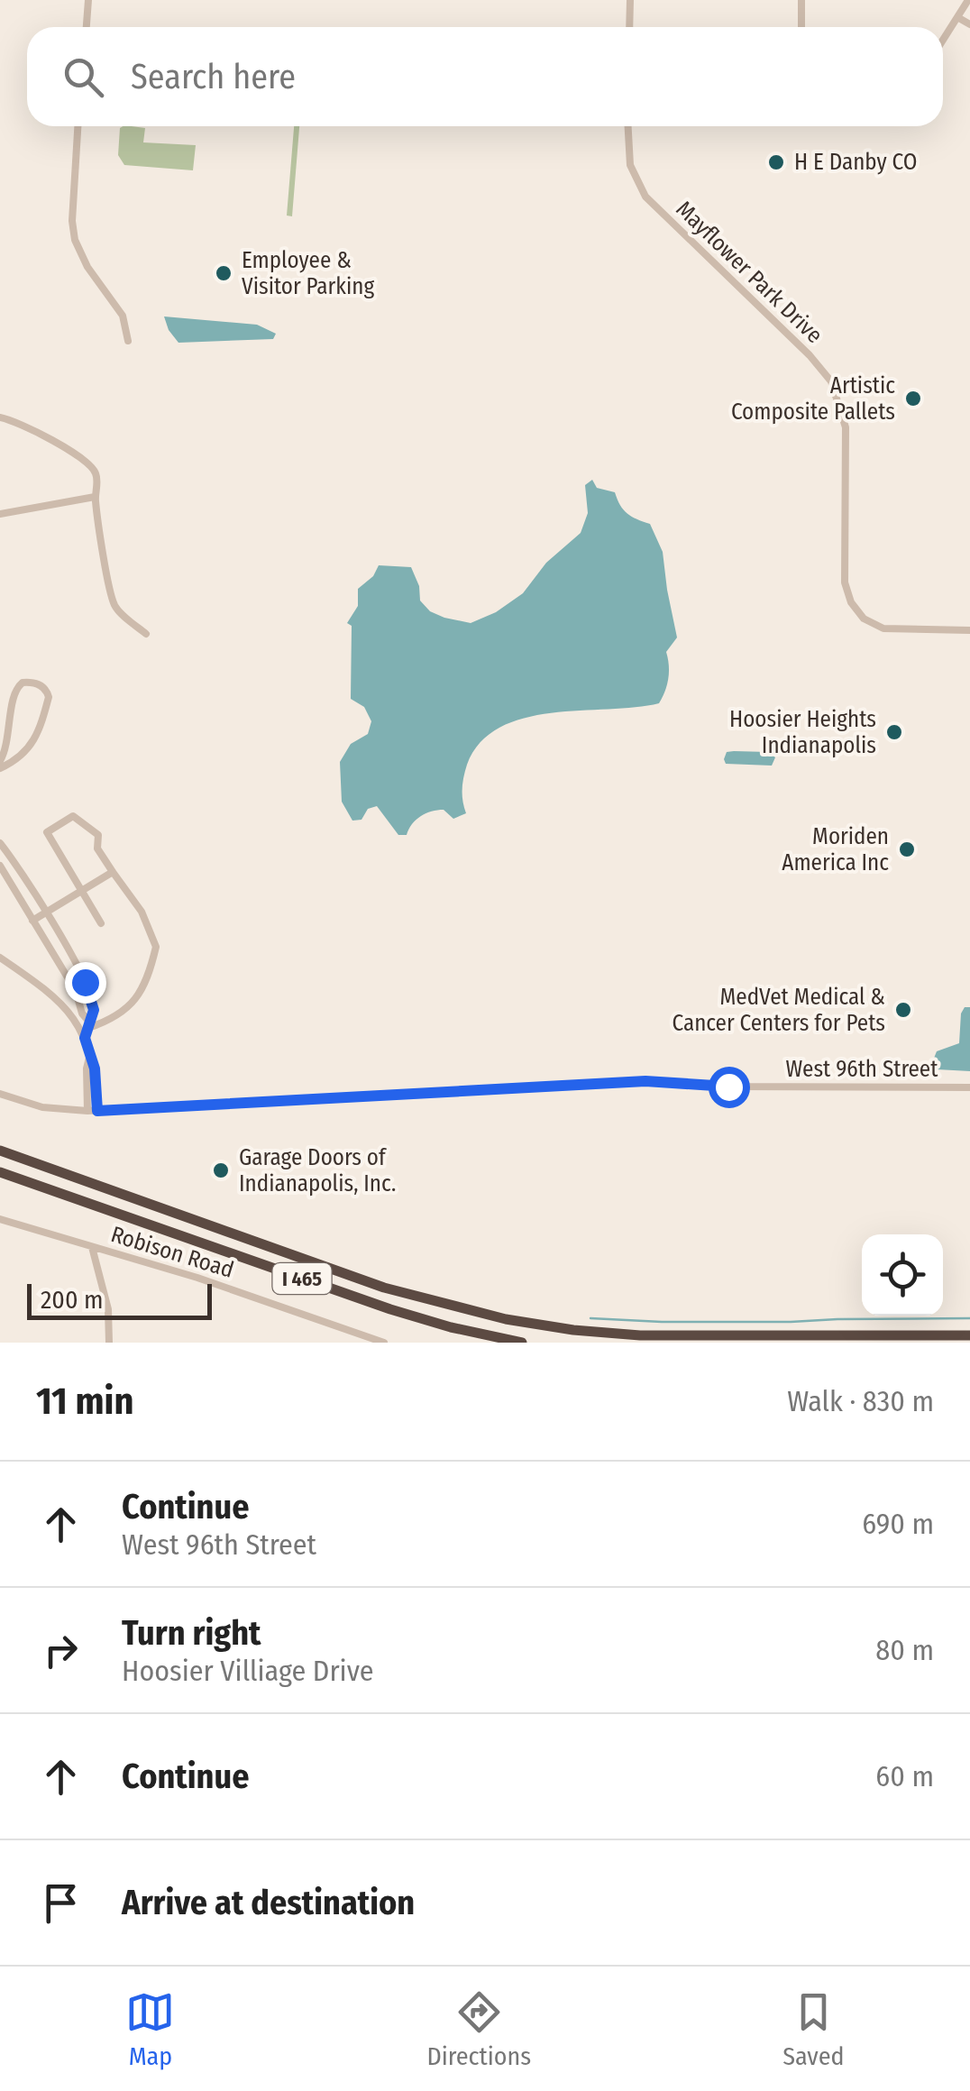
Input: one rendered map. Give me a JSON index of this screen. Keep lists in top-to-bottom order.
{
  "streets": {
    "highway": ["I 465"],
    "street": ["Mayflower Park Drive", "West 96th Street", "Robison Road"]
  },
  "places": [
    "H E Danby CO",
    "Employee & Visitor Parking",
    "Artistic Composite Pallets",
    "Hoosier Heights Indianapolis",
    "Moriden America Inc",
    "MedVet Medical & Cancer Centers for Pets",
    "Garage Doors of Indianapolis, Inc."
  ],
  "scale_bar": "200 m",
  "page": {
    "search": "Search here",
    "scale": "200 m",
    "heading": ["11 min", "Walk · 830 m"],
    "list": [
      ["Continue", "West 96th Street", "690 m"],
      ["Turn right", "Hoosier Villiage Drive", "80 m"],
      ["Continue", "60 m"],
      "Arrive at destination"
    ],
    "nav": ["Map", "Directions", "Saved"]
  }
}
